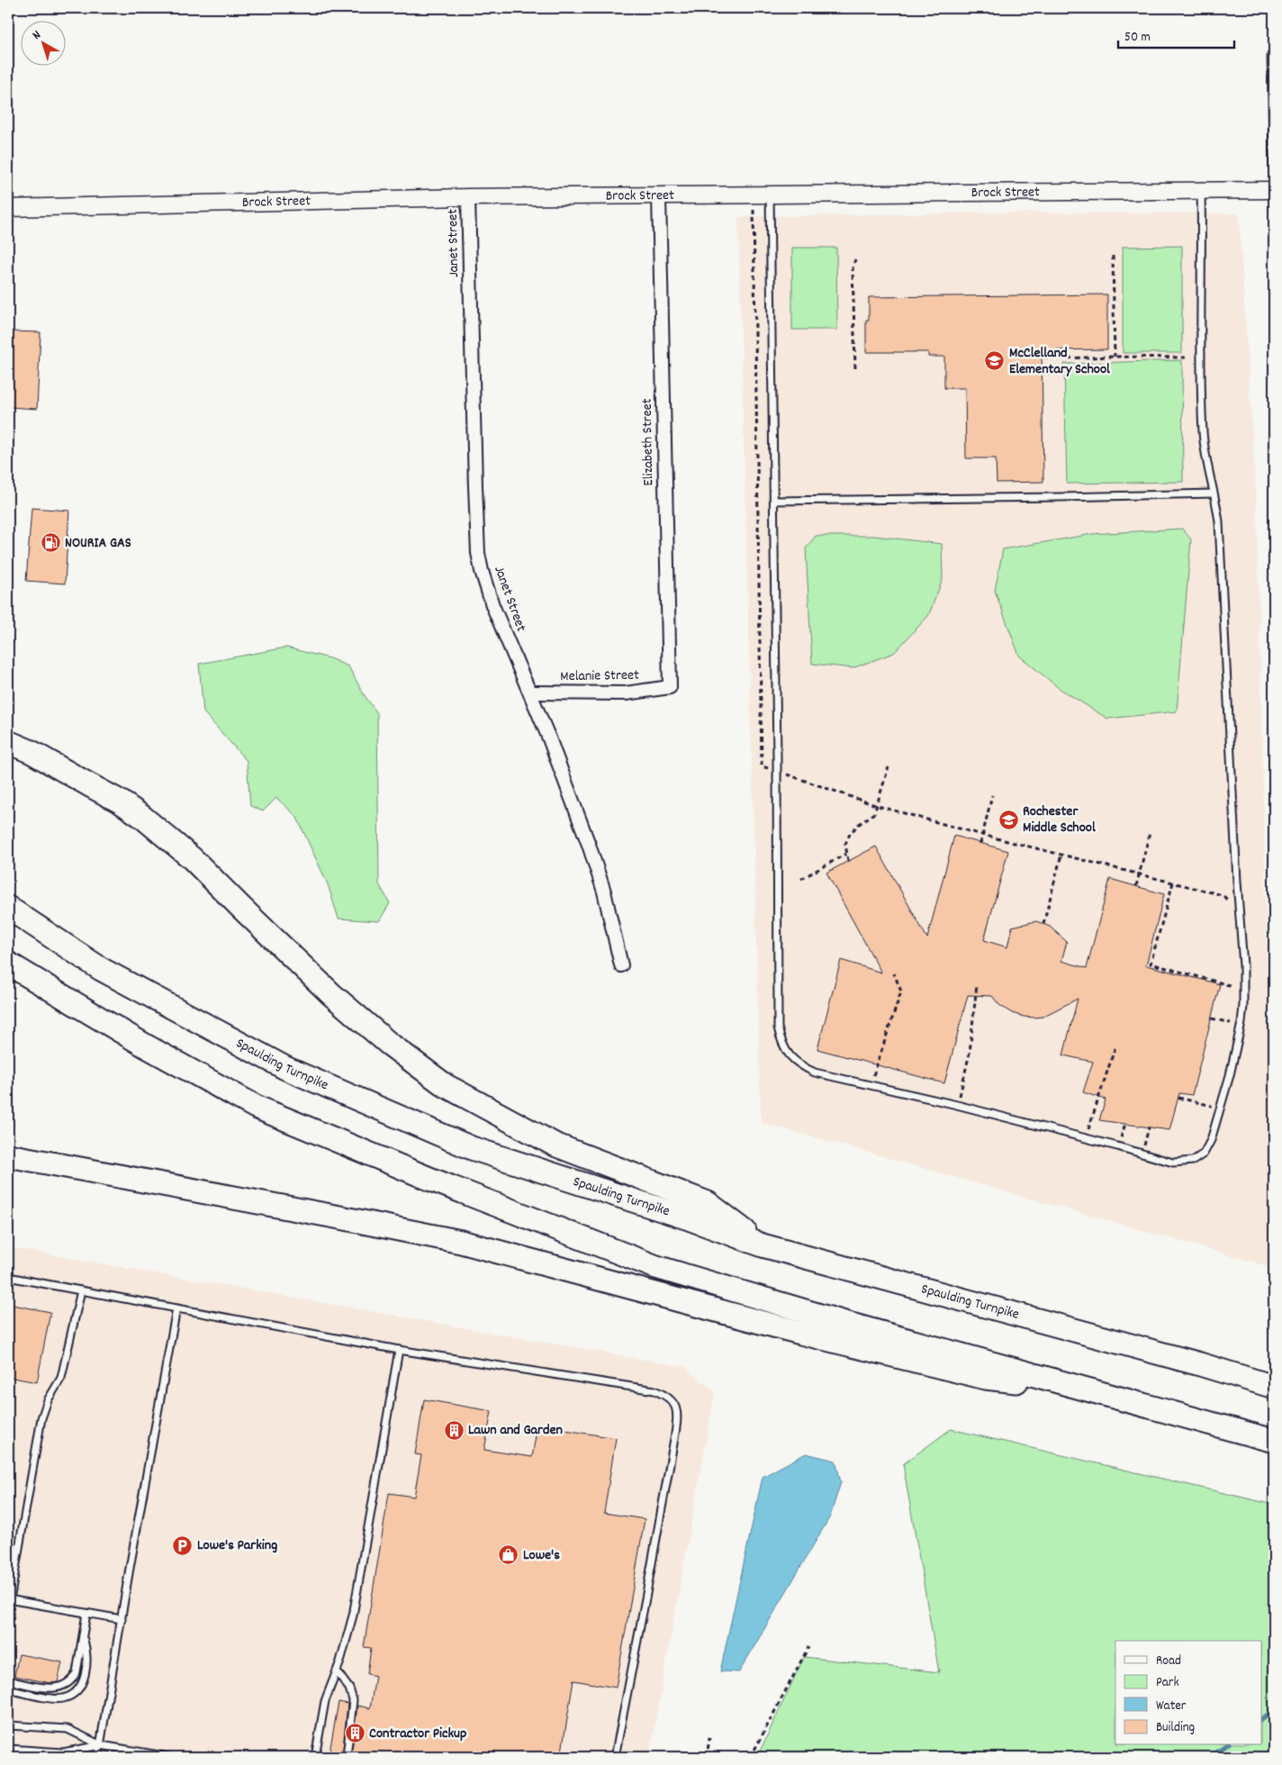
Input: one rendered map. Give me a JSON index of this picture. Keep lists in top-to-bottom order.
{
  "streets": {
    "highway": ["Spaulding Turnpike"],
    "street": [
      "Brock Street",
      "Janet Street",
      "Elizabeth Street",
      "Melanie Street"
    ]
  },
  "crossings": [
    ["Brock Street", "Janet Street"],
    ["Brock Street", "Elizabeth Street"],
    ["Janet Street", "Melanie Street"],
    ["Elizabeth Street", "Melanie Street"]
  ],
  "places": {
    "school or university": ["McClelland Elementary School", "Rochester Middle School"],
    "fuel station": ["NOURIA GAS"],
    "building": ["Lawn and Garden", "Contractor Pickup"],
    "parking": ["Lowe's Parking"],
    "shop": ["Lowe's"]
  },
  "legend": [
    "Road",
    "Park",
    "Water",
    "Building"
  ],
  "scale_bar": "50 m",
  "north": "top left"
}
